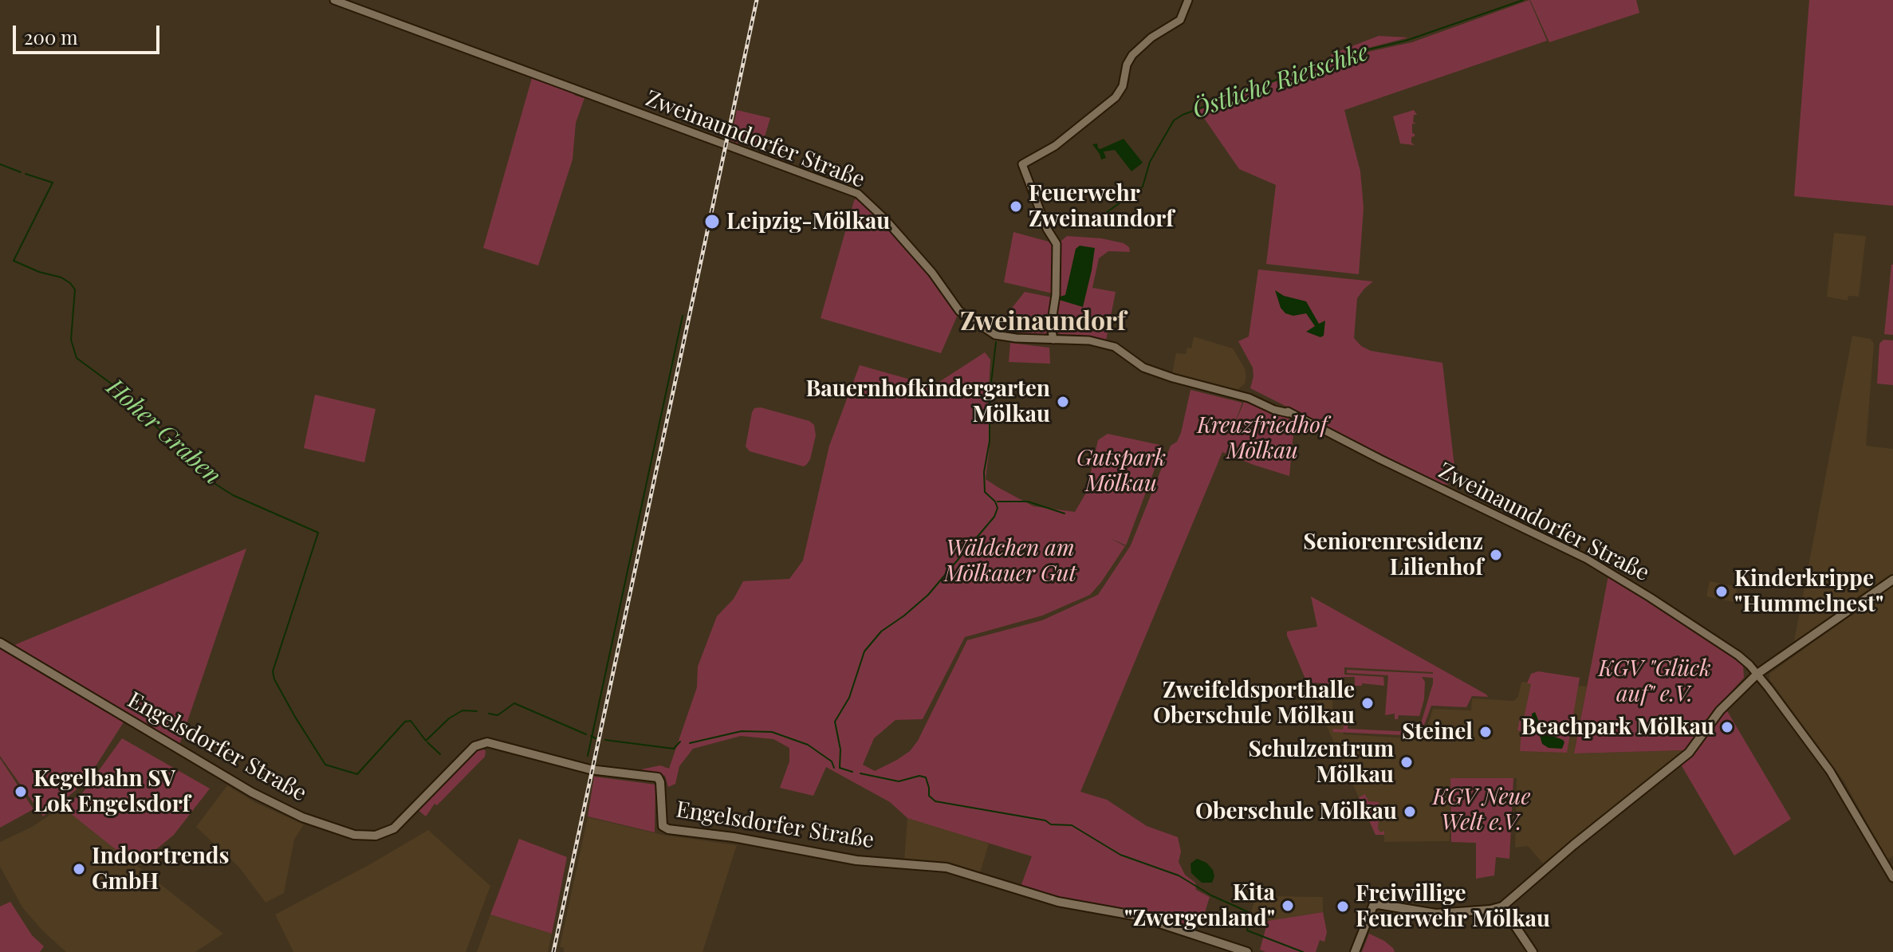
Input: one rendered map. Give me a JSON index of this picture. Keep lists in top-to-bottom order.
{
  "streets": {
    "main road": ["Engelsdorfer Straße"],
    "street": ["Zweinaundorfer Straße"]
  },
  "districts": ["Zweinaundorf"],
  "water": ["Östliche Rietschke", "Hoher Graben"],
  "parks": [
    "Kreuzfriedhof Mölkau",
    "Gutspark Mölkau",
    "Wäldchen am Mölkauer Gut",
    "KGV \"Glück auf\" e.V.",
    "KGV Neue Welt e.V."
  ],
  "places": [
    "Feuerwehr Zweinaundorf",
    "Leipzig-Mölkau",
    "Bauernhofkindergarten Mölkau",
    "Seniorenresidenz Lilienhof",
    "Kinderkrippe \"Hummelnest\"",
    "Zweifeldsporthalle Oberschule Mölkau",
    "Beachpark Mölkau",
    "Steinel",
    "Schulzentrum Mölkau",
    "Kegelbahn SV Lok Engelsdorf",
    "Oberschule Mölkau",
    "Indoortrends GmbH",
    "Kita \"Zwergenland\"",
    "Freiwillige Feuerwehr Mölkau"
  ],
  "scale_bar": "200 m"
}
